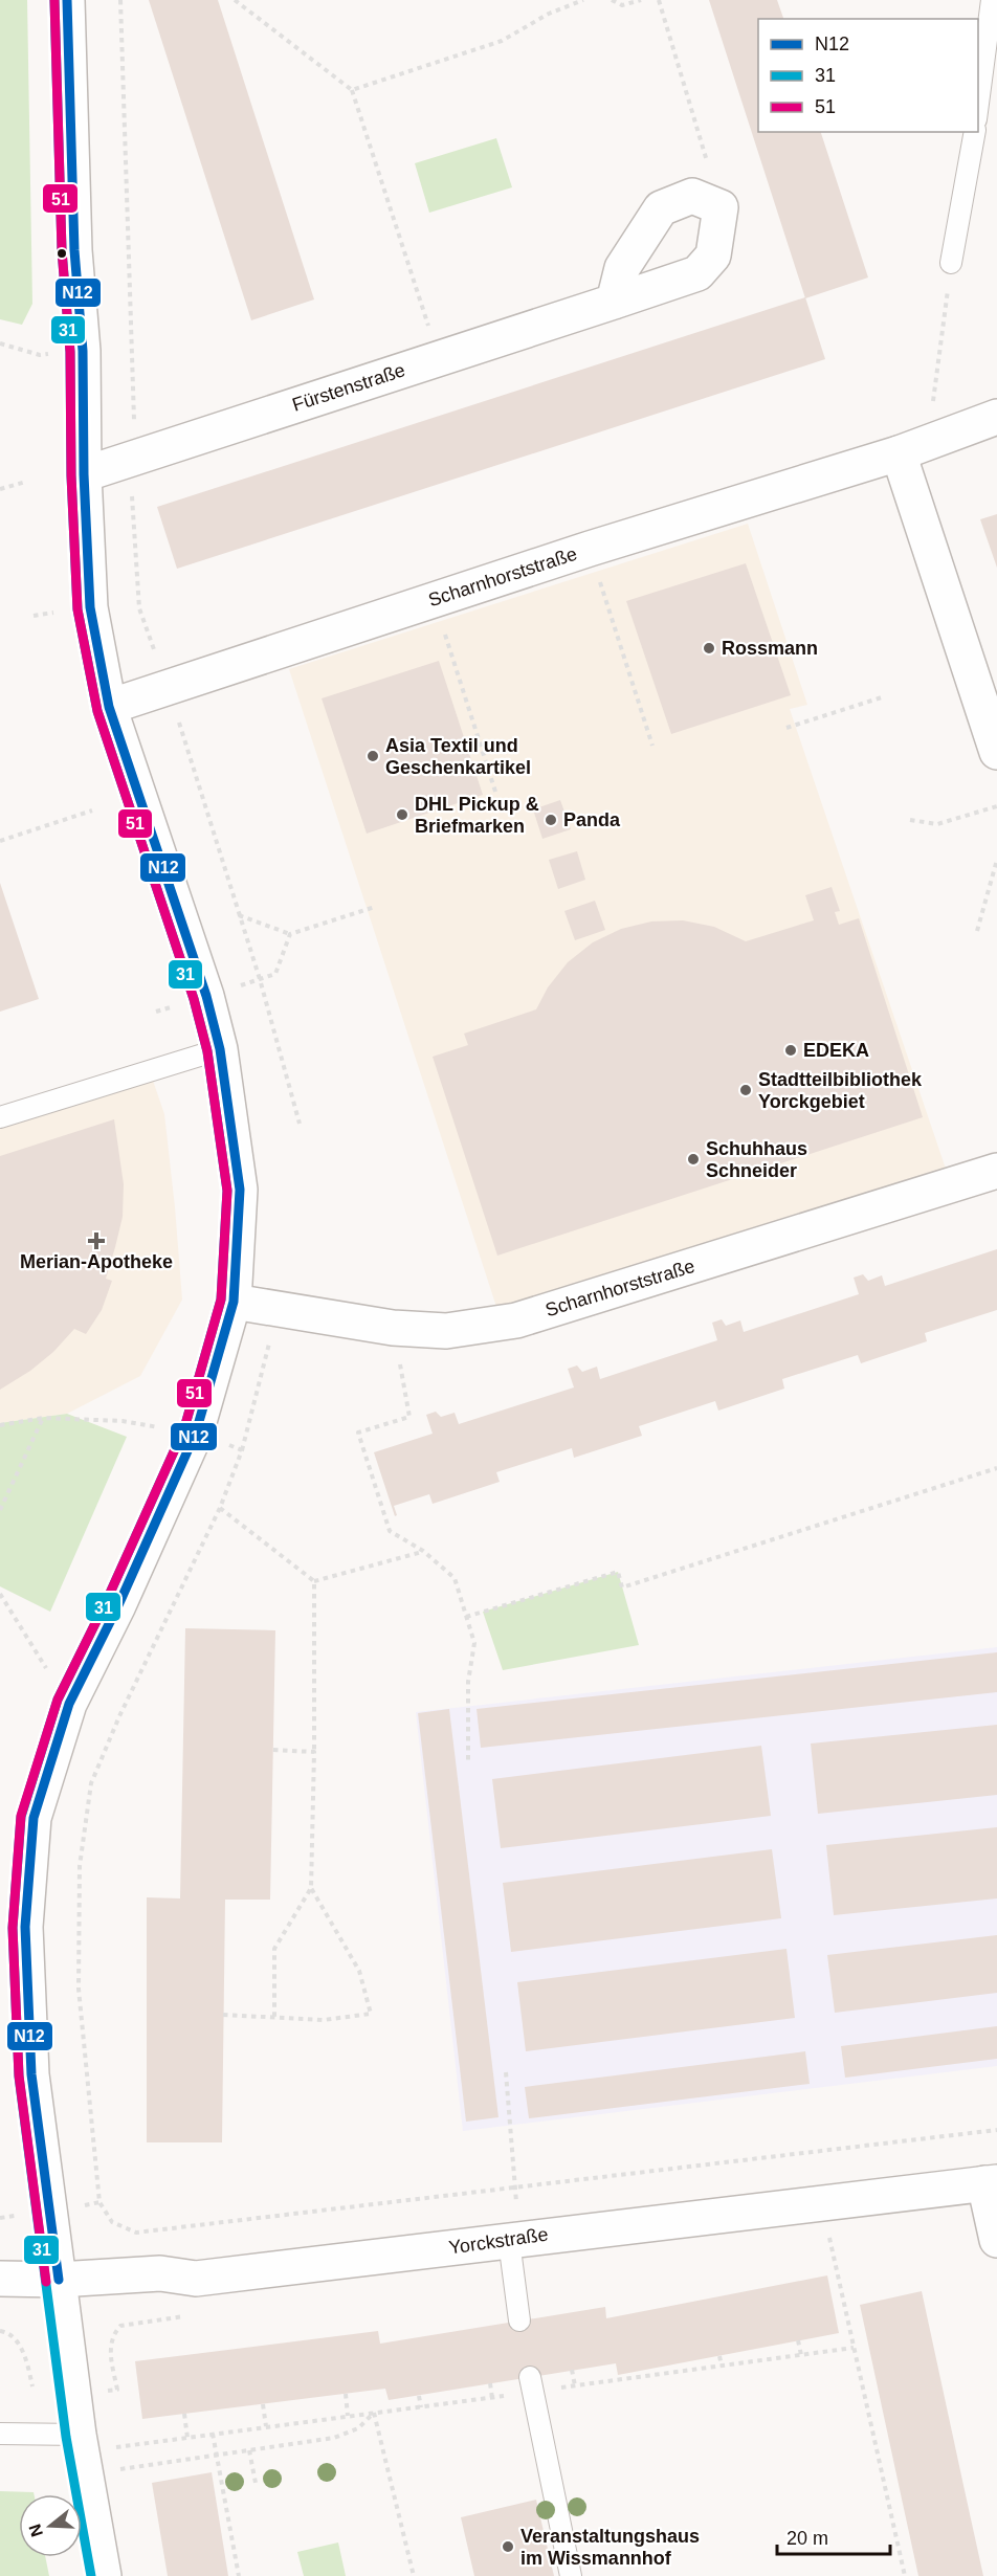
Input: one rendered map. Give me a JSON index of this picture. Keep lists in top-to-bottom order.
{
  "streets": {
    "street": ["Fürstenstraße", "Scharnhorststraße", "Yorckstraße"]
  },
  "places": {
    "other": [
      "Rossmann",
      "Asia Textil und Geschenkartikel",
      "DHL Pickup & Briefmarken",
      "Panda",
      "EDEKA",
      "Stadtteilbibliothek Yorckgebiet",
      "Schuhhaus Schneider",
      "Veranstaltungshaus im Wissmannhof"
    ],
    "health": ["Merian-Apotheke"]
  },
  "lines": ["transit line N12", "transit line 31", "transit line 51"],
  "legend": ["N12", "31", "51"],
  "scale_bar": "20 m",
  "north": "left"
}
